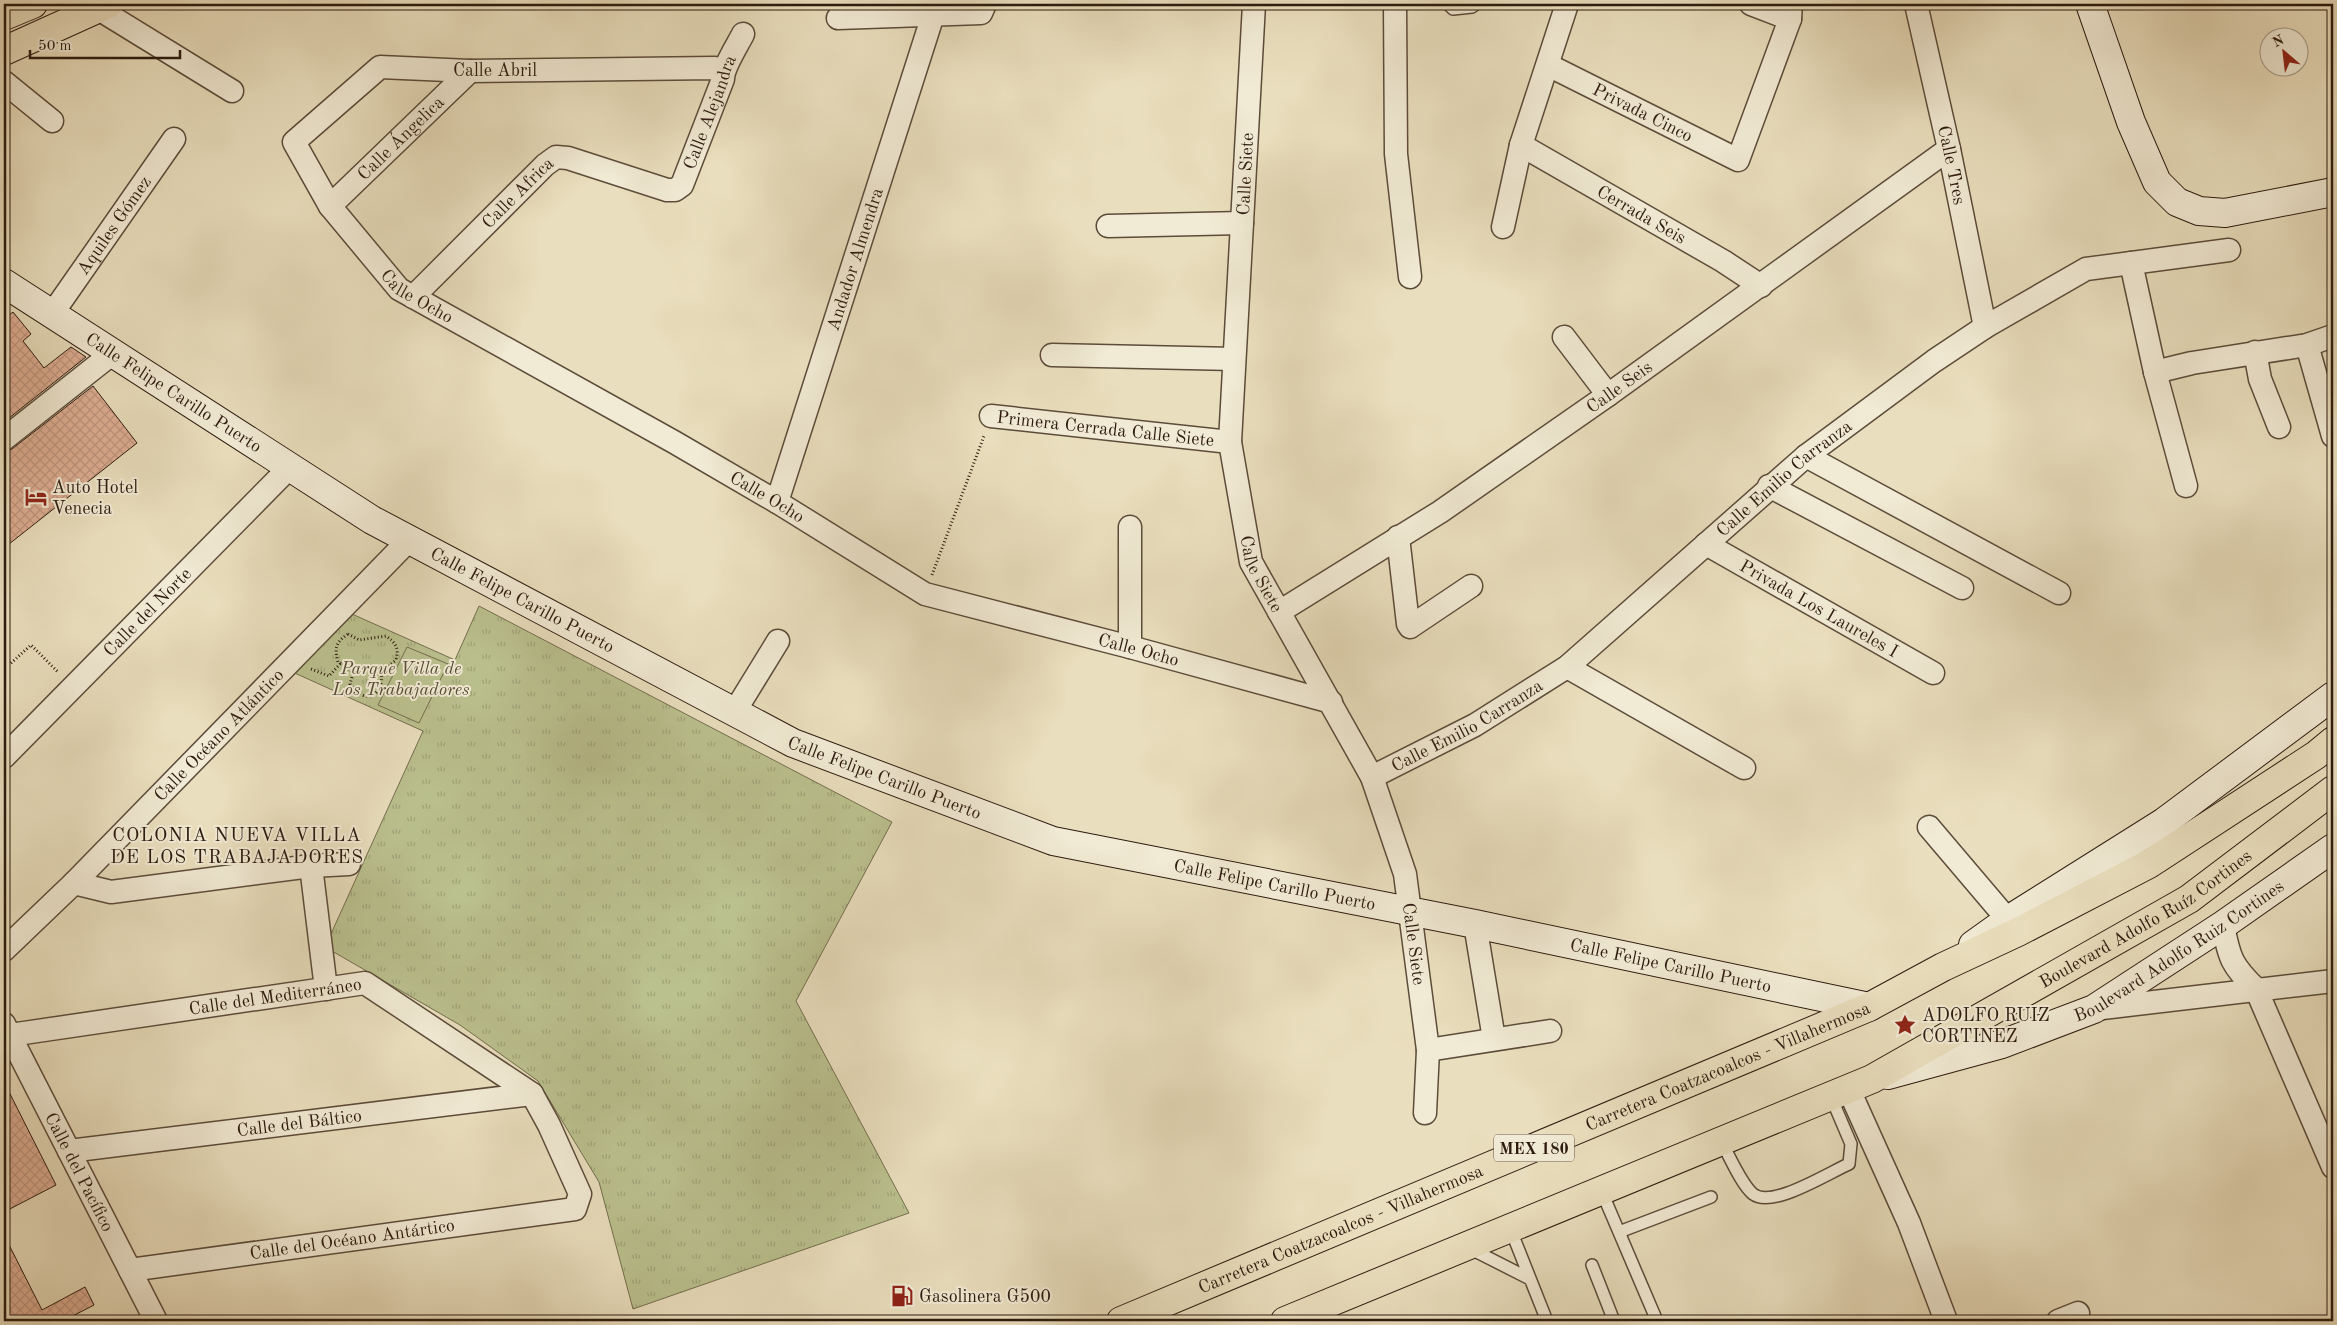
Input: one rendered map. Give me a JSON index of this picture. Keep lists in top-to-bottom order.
{
  "streets": {
    "main road": ["Boulevard Adolfo Ruíz Cortines", "Carretera Coatzacoalcos - Villahermosa", "MEX 180"],
    "street": [
      "Calle Abril",
      "Calle Alejandra",
      "Privada Cinco",
      "Calle Ángelica",
      "Calle Tres",
      "Calle Siete",
      "Calle Africa",
      "Cerrada Seis",
      "Aquiles Gómez",
      "Andador Almendra",
      "Calle Ocho",
      "Calle Seis",
      "Calle Felipe Carillo Puerto",
      "Primera Cerrada Calle Siete",
      "Calle Emilio Carranza",
      "Privada Los Laureles I",
      "Calle del Norte",
      "Calle Océano Atlántico",
      "Boulevard Adolfo Ruiz Cortines",
      "Calle del Mediterráneo",
      "Calle del Báltico",
      "Calle del Pacífico",
      "Calle del Océano Antártico"
    ]
  },
  "crossings": [
    ["Calle Abril", "Calle Alejandra"],
    ["Calle Abril", "Calle Ángelica"],
    ["Calle Abril", "Calle Ocho"],
    ["Calle Alejandra", "Calle Africa"],
    ["Calle Ángelica", "Calle Ocho"],
    ["Calle Tres", "Calle Seis"],
    ["Calle Tres", "Calle Emilio Carranza"],
    ["Calle Siete", "Calle Ocho"],
    ["Calle Siete", "Calle Seis"],
    ["Calle Siete", "Calle Felipe Carillo Puerto"],
    ["Calle Siete", "Primera Cerrada Calle Siete"],
    ["Calle Siete", "Calle Emilio Carranza"],
    ["Calle Africa", "Calle Ocho"],
    ["Cerrada Seis", "Calle Seis"],
    ["Aquiles Gómez", "Calle Felipe Carillo Puerto"],
    ["Andador Almendra", "Calle Ocho"],
    ["Calle Ocho", "Primera Cerrada Calle Siete"],
    ["Calle Felipe Carillo Puerto", "Calle del Norte"],
    ["Calle Felipe Carillo Puerto", "Calle Océano Atlántico"],
    ["Calle Felipe Carillo Puerto", "Carretera Coatzacoalcos - Villahermosa"],
    ["Calle Emilio Carranza", "Privada Los Laureles I"],
    ["Boulevard Adolfo Ruíz Cortines", "Boulevard Adolfo Ruiz Cortines"],
    ["Calle del Mediterráneo", "Calle del Báltico"],
    ["Calle del Mediterráneo", "Calle del Pacífico"],
    ["Calle del Mediterráneo", "Calle del Océano Antártico"],
    ["Calle del Báltico", "Calle del Pacífico"],
    ["Calle del Pacífico", "Calle del Océano Antártico"]
  ],
  "districts": ["COLONIA NUEVA VILLA DE LOS TRABAJADORES"],
  "parks": ["Parque Villa de Los Trabajadores"],
  "places": {
    "hotel": ["Auto Hotel Venecia"],
    "place": ["ADOLFO RUIZ CORTINEZ"],
    "fuel station": ["Gasolinera G500"]
  },
  "scale_bar": "50 m",
  "north": "top left"
}
